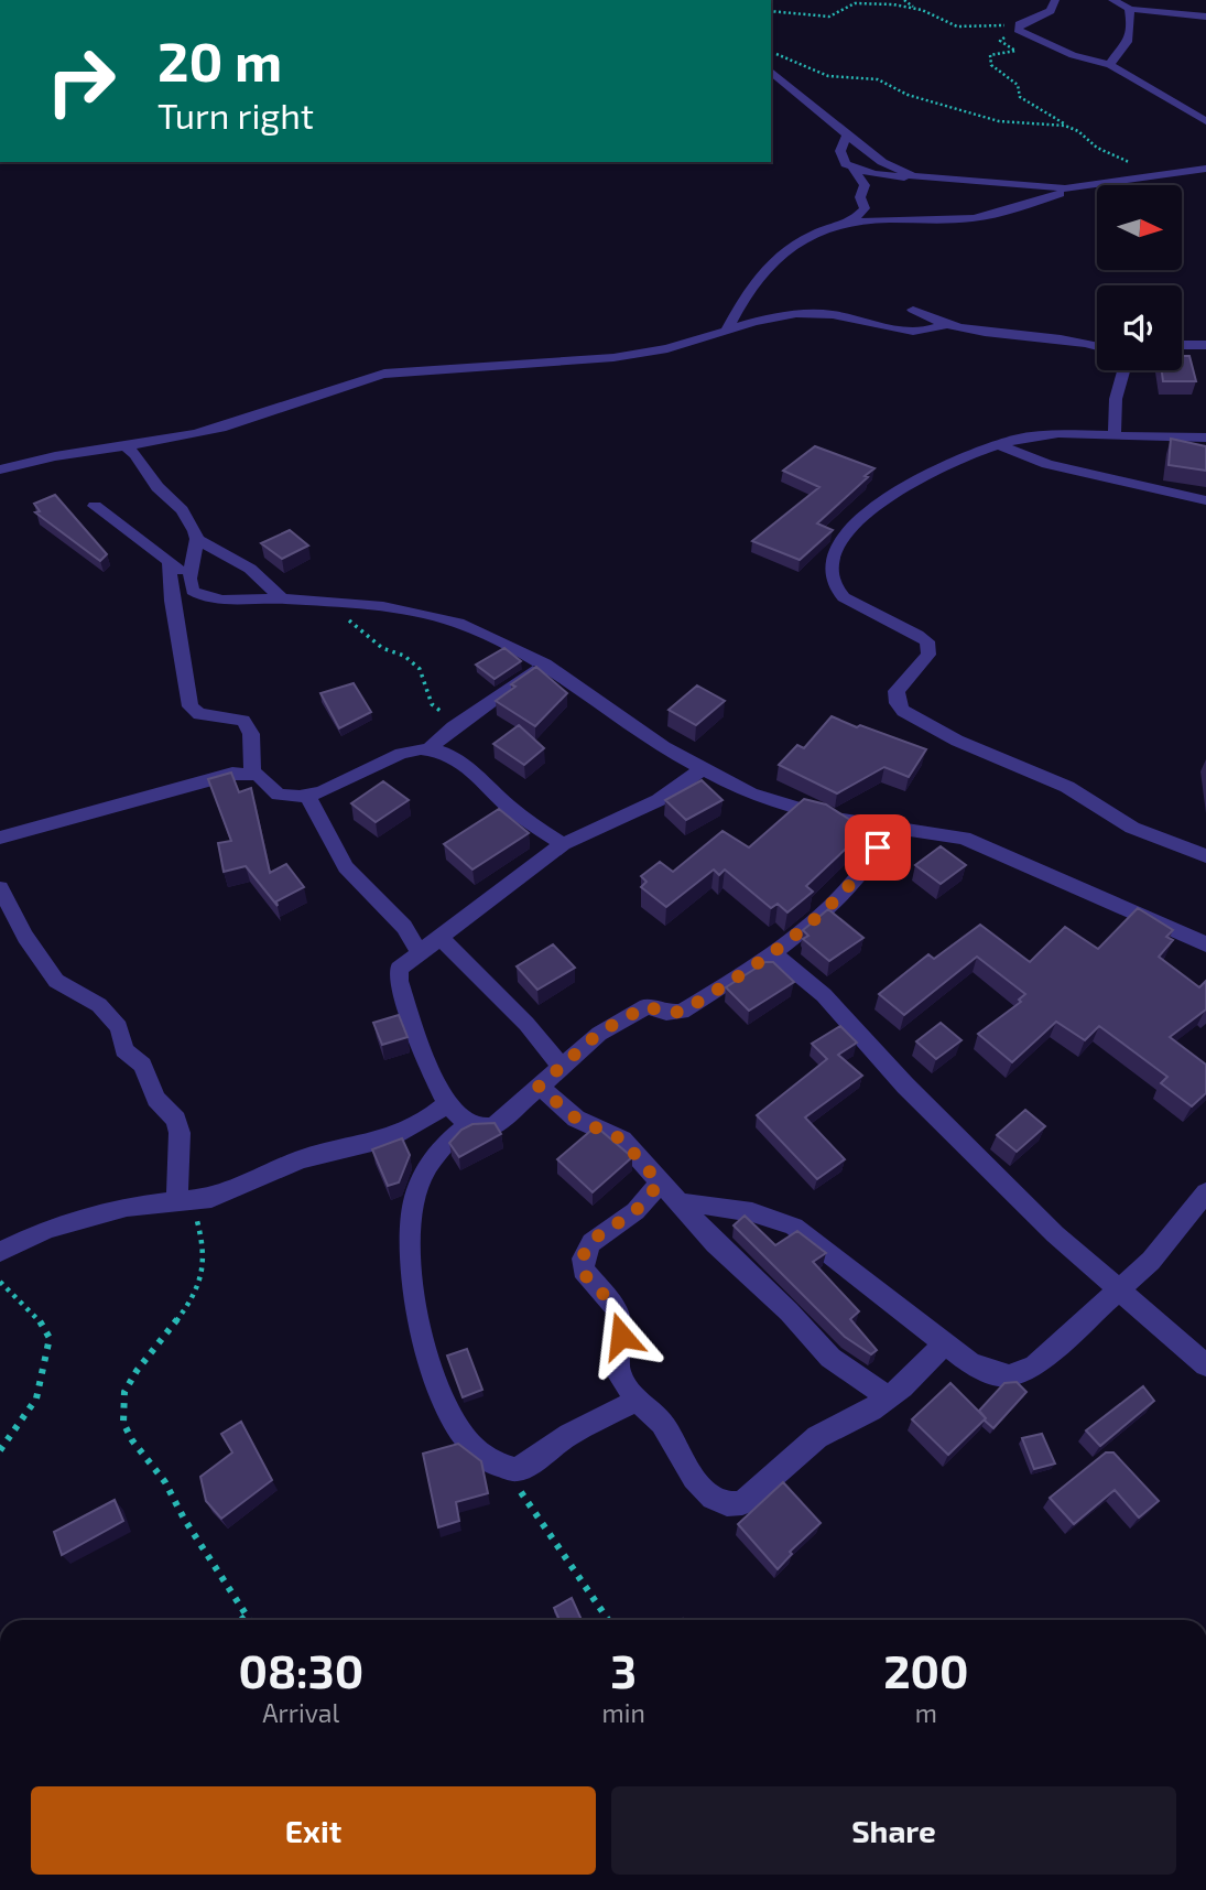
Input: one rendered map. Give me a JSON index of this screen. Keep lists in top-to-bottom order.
{
  "north": "right",
  "page": {
    "turn": ["20 m", "Turn right"],
    "eta": [
      "08:30",
      "Arrival",
      "3",
      "min",
      "200",
      "m"
    ],
    "buttons": ["Exit", "Share"]
  }
}
